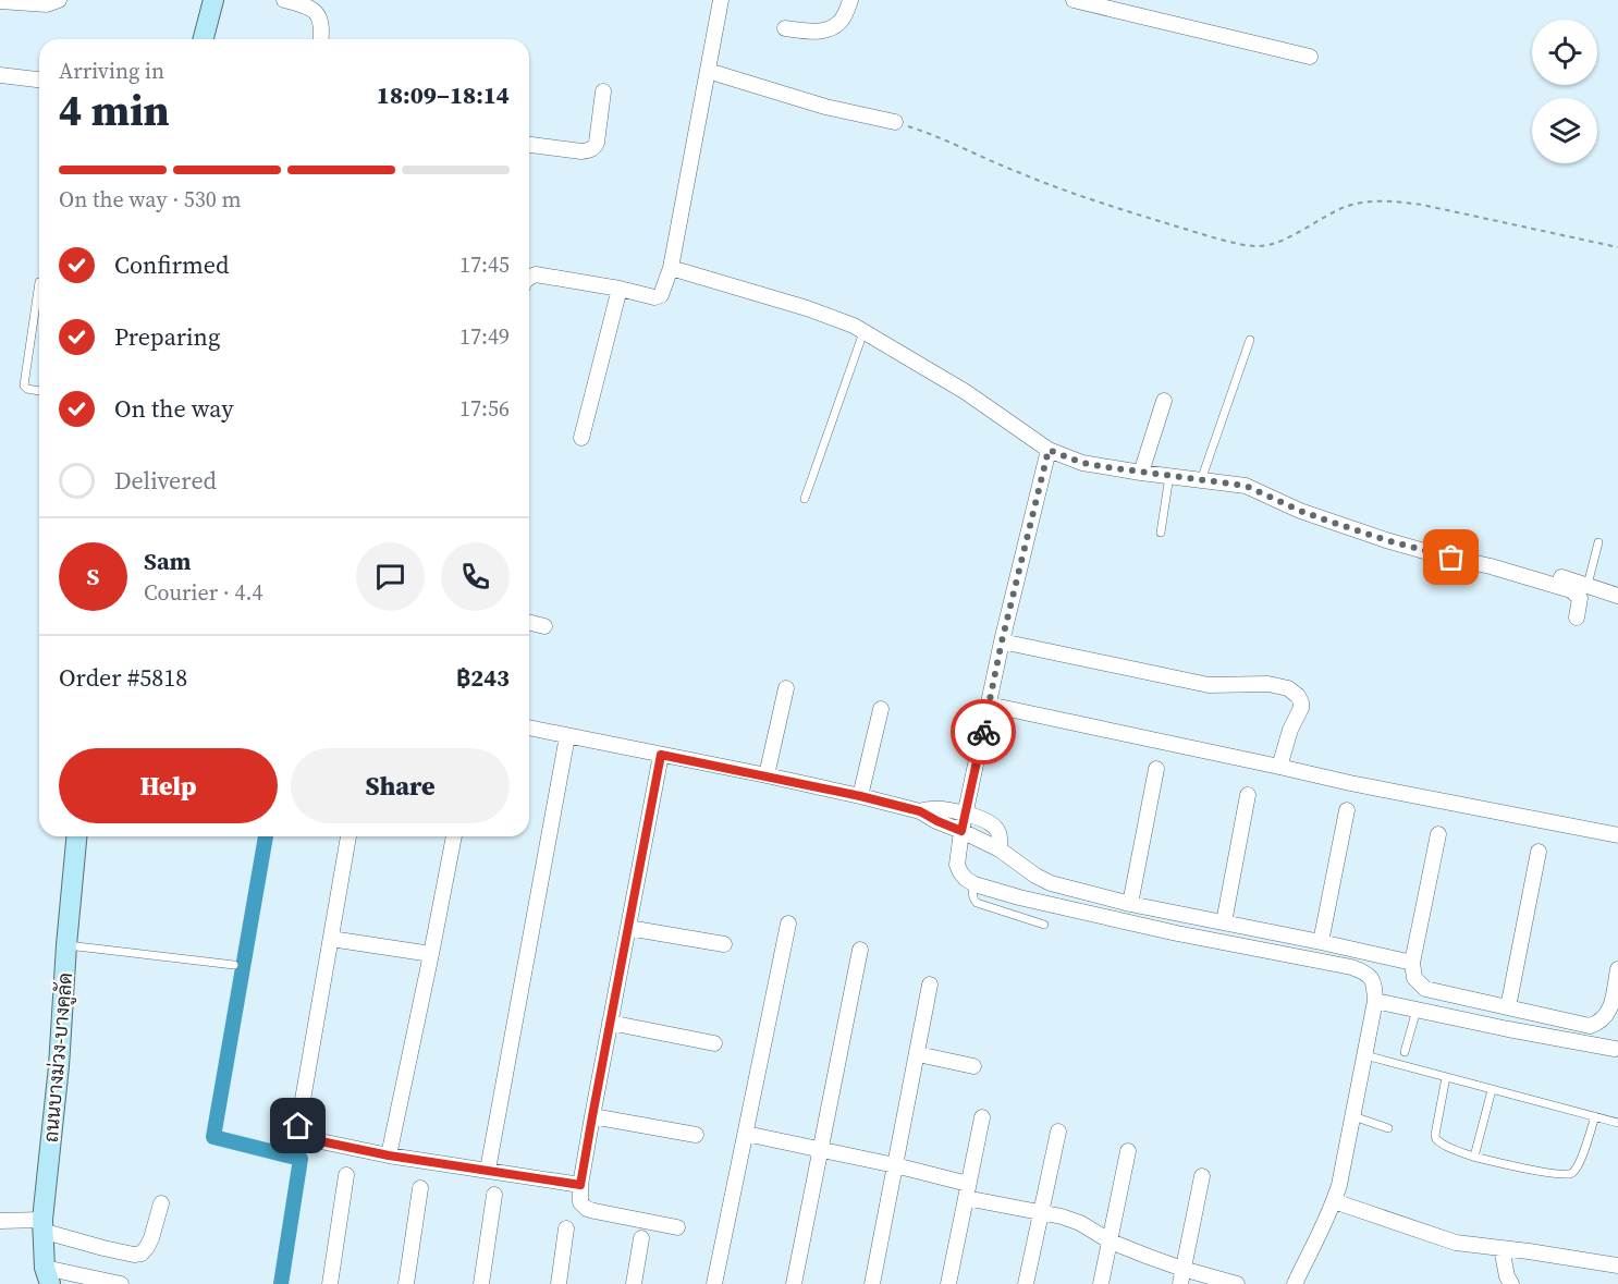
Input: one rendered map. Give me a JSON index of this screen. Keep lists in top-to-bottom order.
{
  "streets": {
    "street": ["ถนนบางม่วง-บางคูลัด"]
  },
  "page": {
    "heading": ["4 min", "Arriving in", "18:09–18:14"],
    "panel": [
      "Sam",
      "Courier · 4.4",
      "Order #5818",
      "฿243"
    ],
    "bar": "On the way · 530 m",
    "list": [
      ["Confirmed", "17:45"],
      ["Preparing", "17:49"],
      ["On the way", "17:56"],
      "Delivered"
    ],
    "round": "S",
    "buttons": ["Help", "Share"]
  }
}
